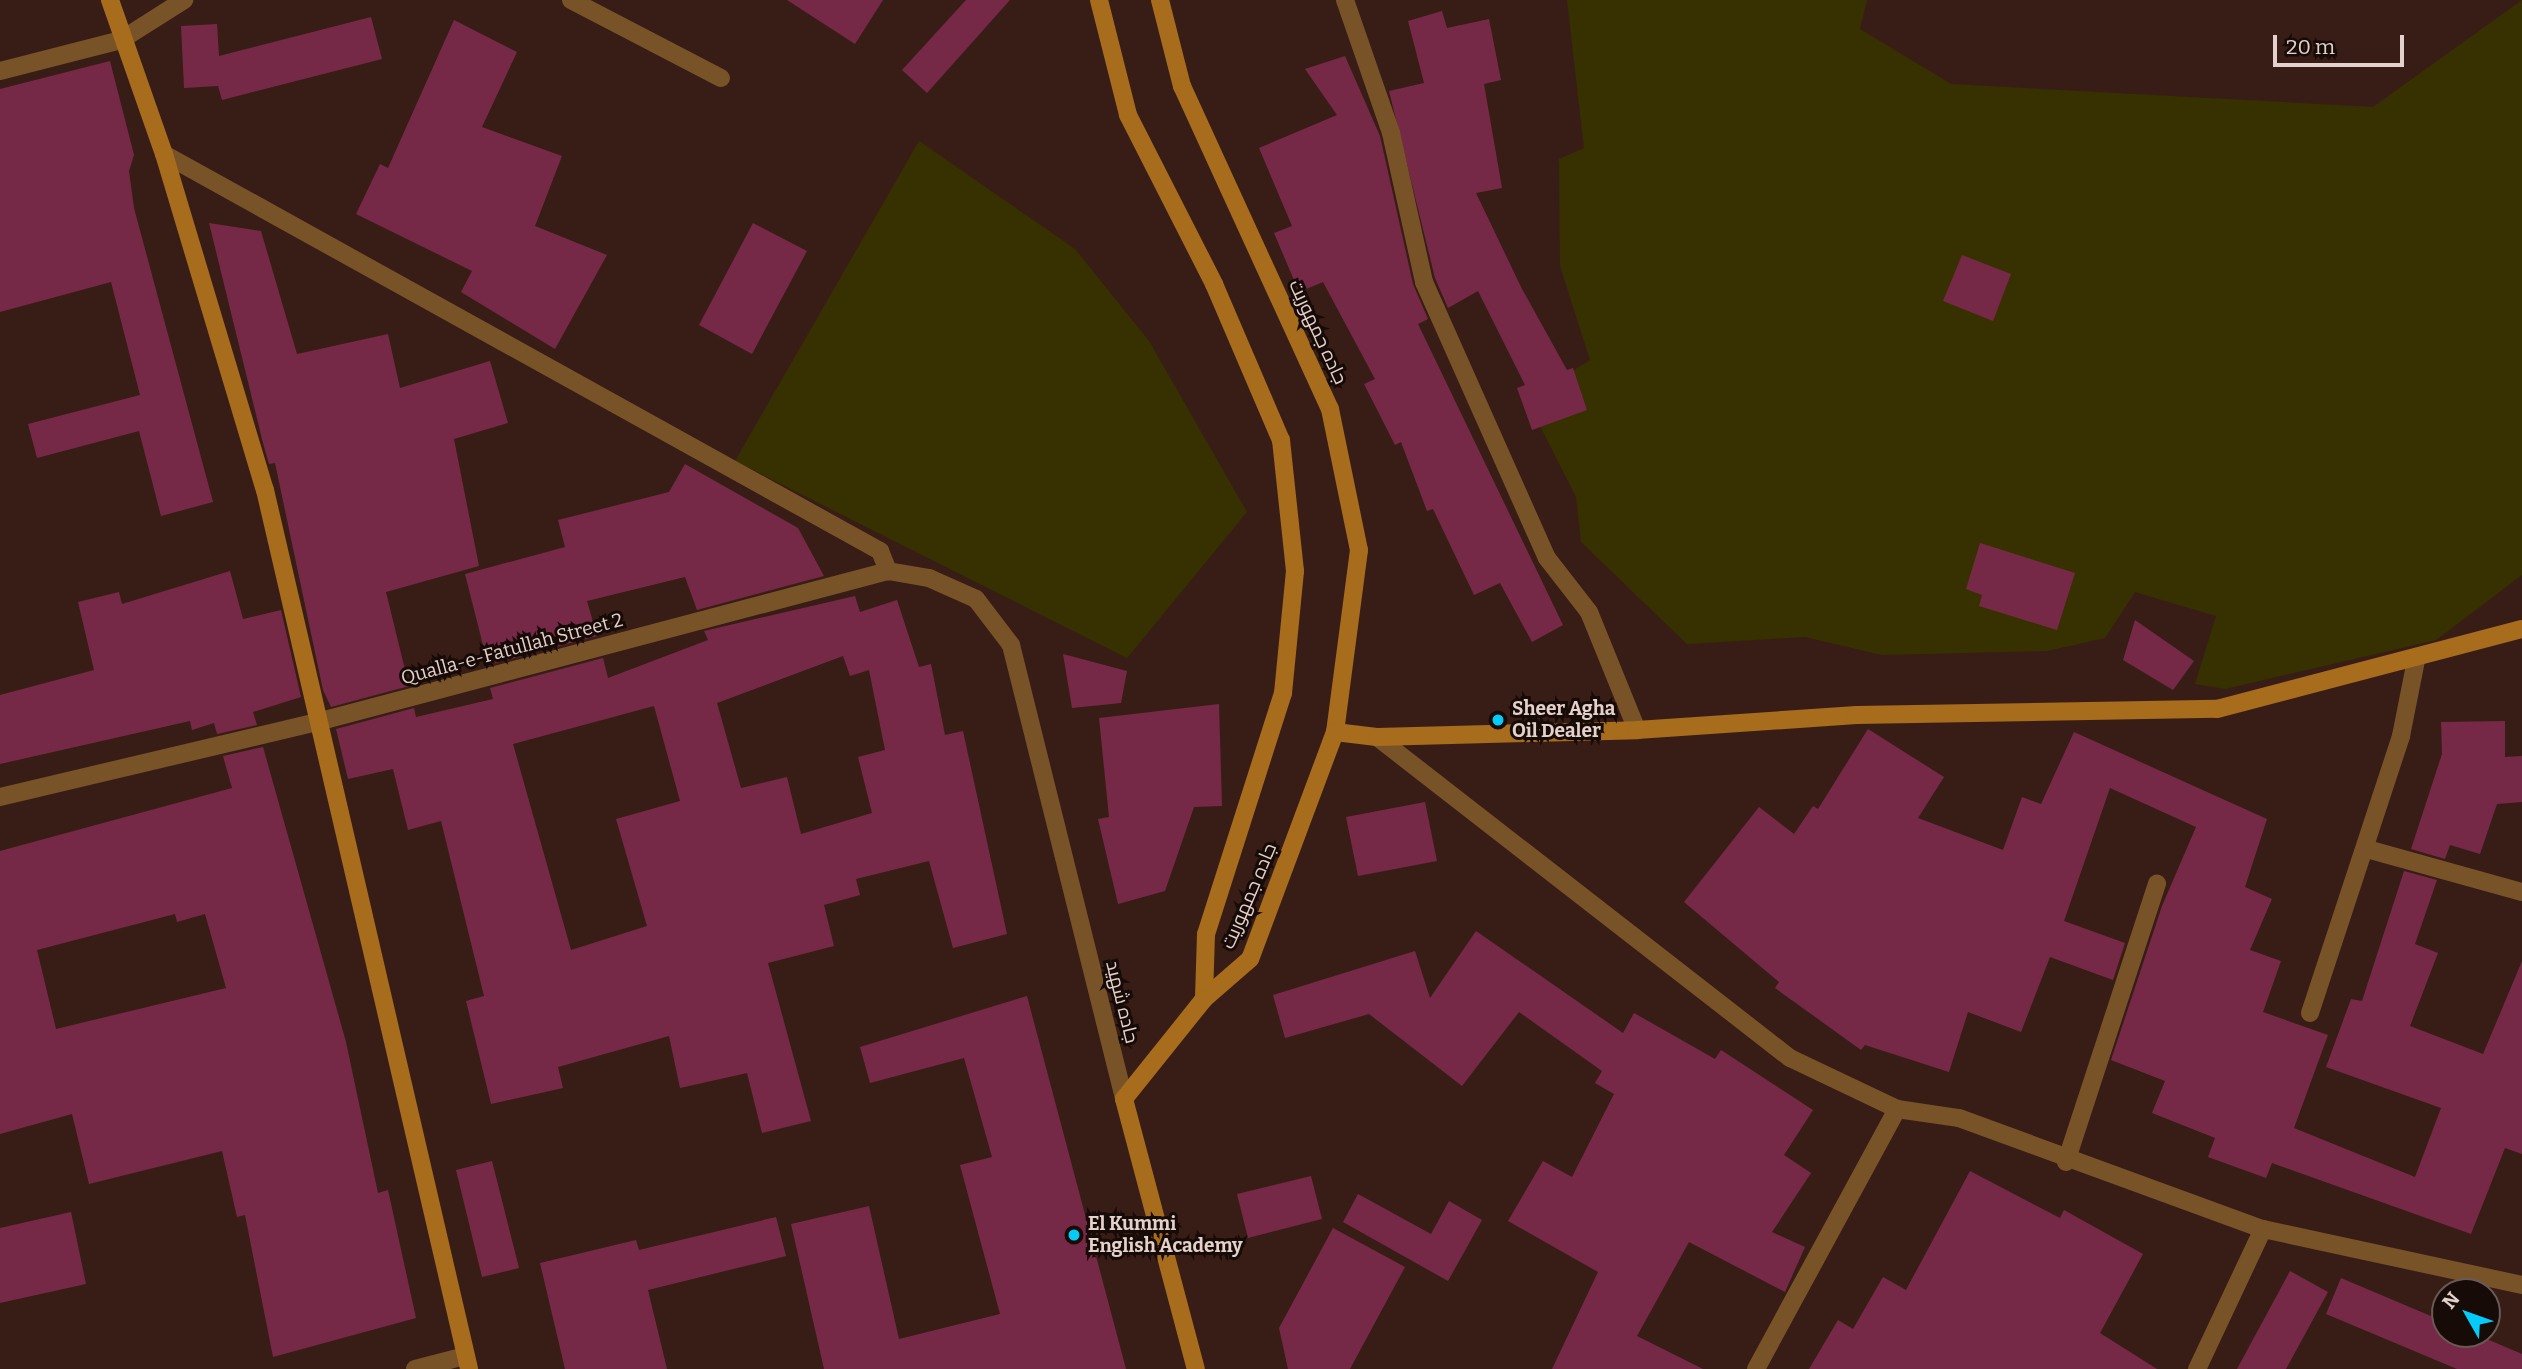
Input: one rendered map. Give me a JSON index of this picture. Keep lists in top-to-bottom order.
{
  "streets": {
    "street": ["جاده جمهوریت", "Qualla-e-Fatullah Street 2", "جاده شهید"]
  },
  "crossings": [
    ["Qualla-e-Fatullah Street 2", "جاده شهید"]
  ],
  "places": ["Sheer Agha Oil Dealer", "El Kummi English Academy"],
  "scale_bar": "20 m",
  "north": "top left"
}
